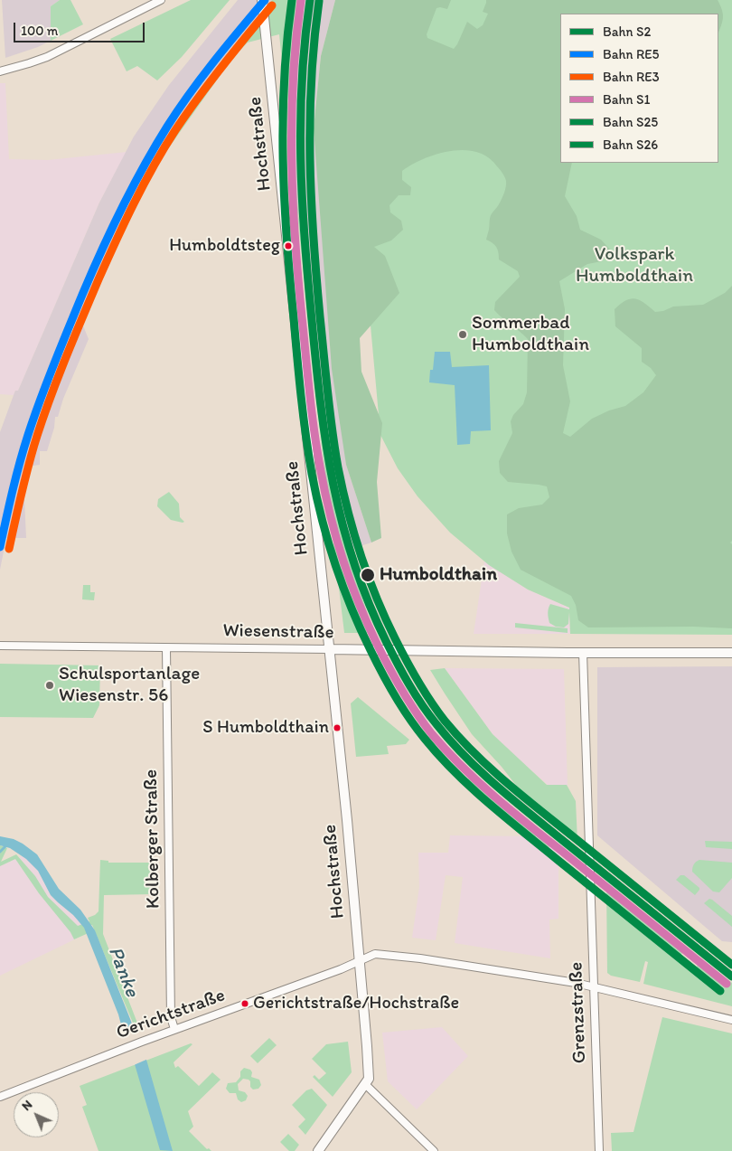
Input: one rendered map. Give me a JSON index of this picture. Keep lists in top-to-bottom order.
{
  "streets": {
    "street": [
      "Hochstraße",
      "Wiesenstraße",
      "Kolberger Straße",
      "Grenzstraße",
      "Gerichtstraße"
    ]
  },
  "crossings": [
    ["Hochstraße", "Wiesenstraße"],
    ["Hochstraße", "Gerichtstraße"],
    ["Wiesenstraße", "Kolberger Straße"],
    ["Wiesenstraße", "Grenzstraße"],
    ["Kolberger Straße", "Gerichtstraße"],
    ["Grenzstraße", "Gerichtstraße"]
  ],
  "water": ["Panke"],
  "parks": ["Volkspark Humboldthain"],
  "places": [
    "Humboldtsteg",
    "Sommerbad Humboldthain",
    "Humboldthain",
    "Schulsportanlage Wiesenstr. 56",
    "S Humboldthain",
    "Gerichtstraße/Hochstraße"
  ],
  "lines": [
    "rail line S2",
    "rail line RE5",
    "rail line S1",
    "rail line S26",
    "rail line S25",
    "rail line RE3"
  ],
  "legend": [
    "Bahn S2",
    "Bahn RE5",
    "Bahn RE3",
    "Bahn S1",
    "Bahn S25",
    "Bahn S26"
  ],
  "scale_bar": "100 m",
  "north": "top left"
}
